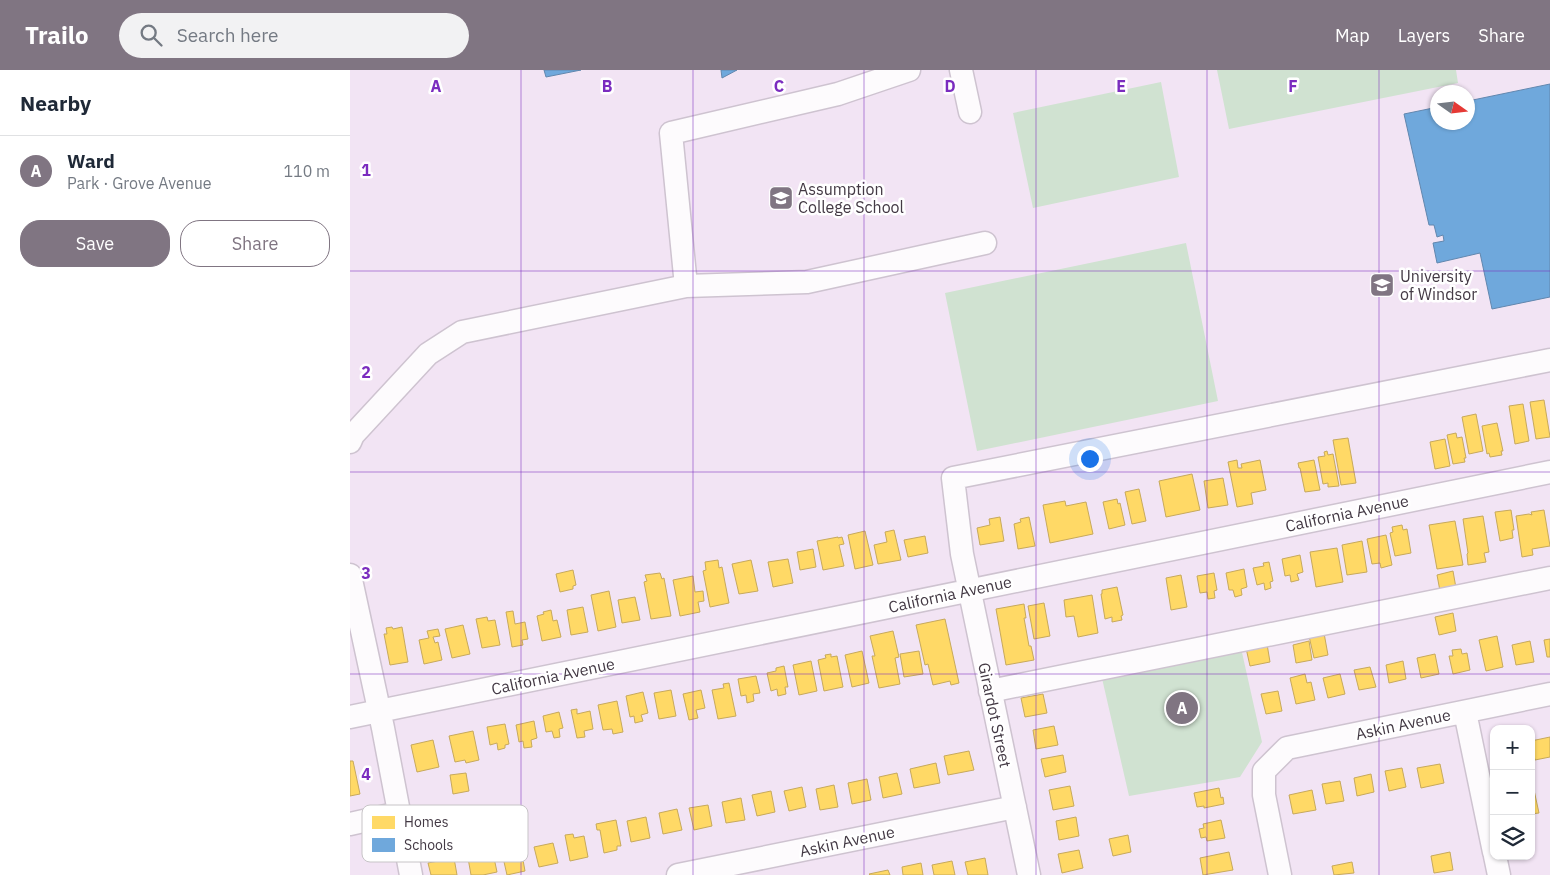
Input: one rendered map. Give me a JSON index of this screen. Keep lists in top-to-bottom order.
{
  "streets": {
    "street": ["California Avenue", "Girardot Street", "Askin Avenue"]
  },
  "crossings": [
    ["California Avenue", "Girardot Street"],
    ["Girardot Street", "Askin Avenue"]
  ],
  "places": {
    "school or university": ["Assumption College School", "University of Windsor"]
  },
  "legend": ["Homes", "Schools"],
  "north": "right",
  "page": {
    "header": "Trailo",
    "search": "Search here",
    "nav": ["Map", "Layers", "Share"],
    "heading": "Nearby",
    "list": [
      {
        "mark": "A",
        "name": "Ward",
        "note": "Park · Grove Avenue",
        "value": "110 m"
      }
    ],
    "buttons": ["Save", "Share"],
    "pins": "A",
    "map_buttons": ["+", "−"]
  },
  "grid": {
    "columns": [
      "A",
      "B",
      "C",
      "D",
      "E",
      "F"
    ],
    "rows": [
      "1",
      "2",
      "3",
      "4"
    ]
  }
}
